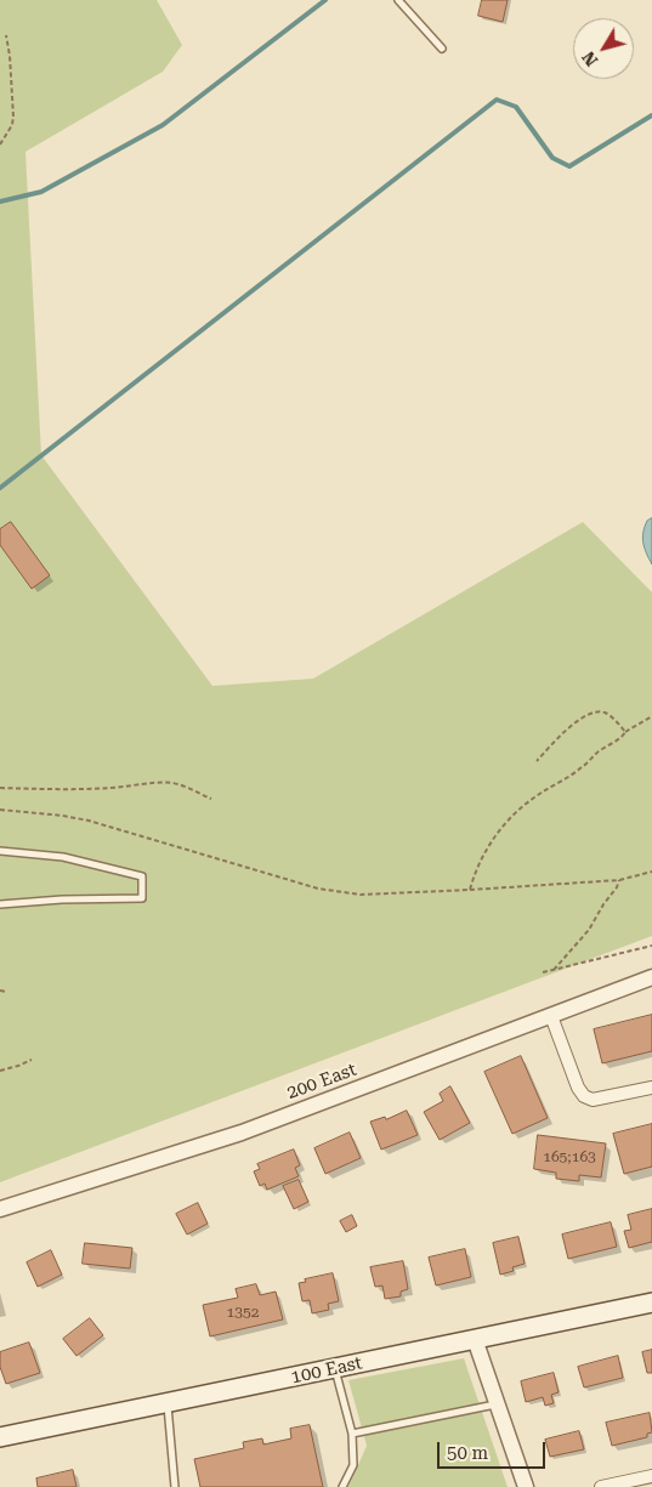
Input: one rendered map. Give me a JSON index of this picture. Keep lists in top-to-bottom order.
{
  "streets": {
    "main road": ["100 East"],
    "street": ["200 East"]
  },
  "house_numbers": ["165;163", "1352"],
  "scale_bar": "50 m",
  "north": "bottom left"
}
